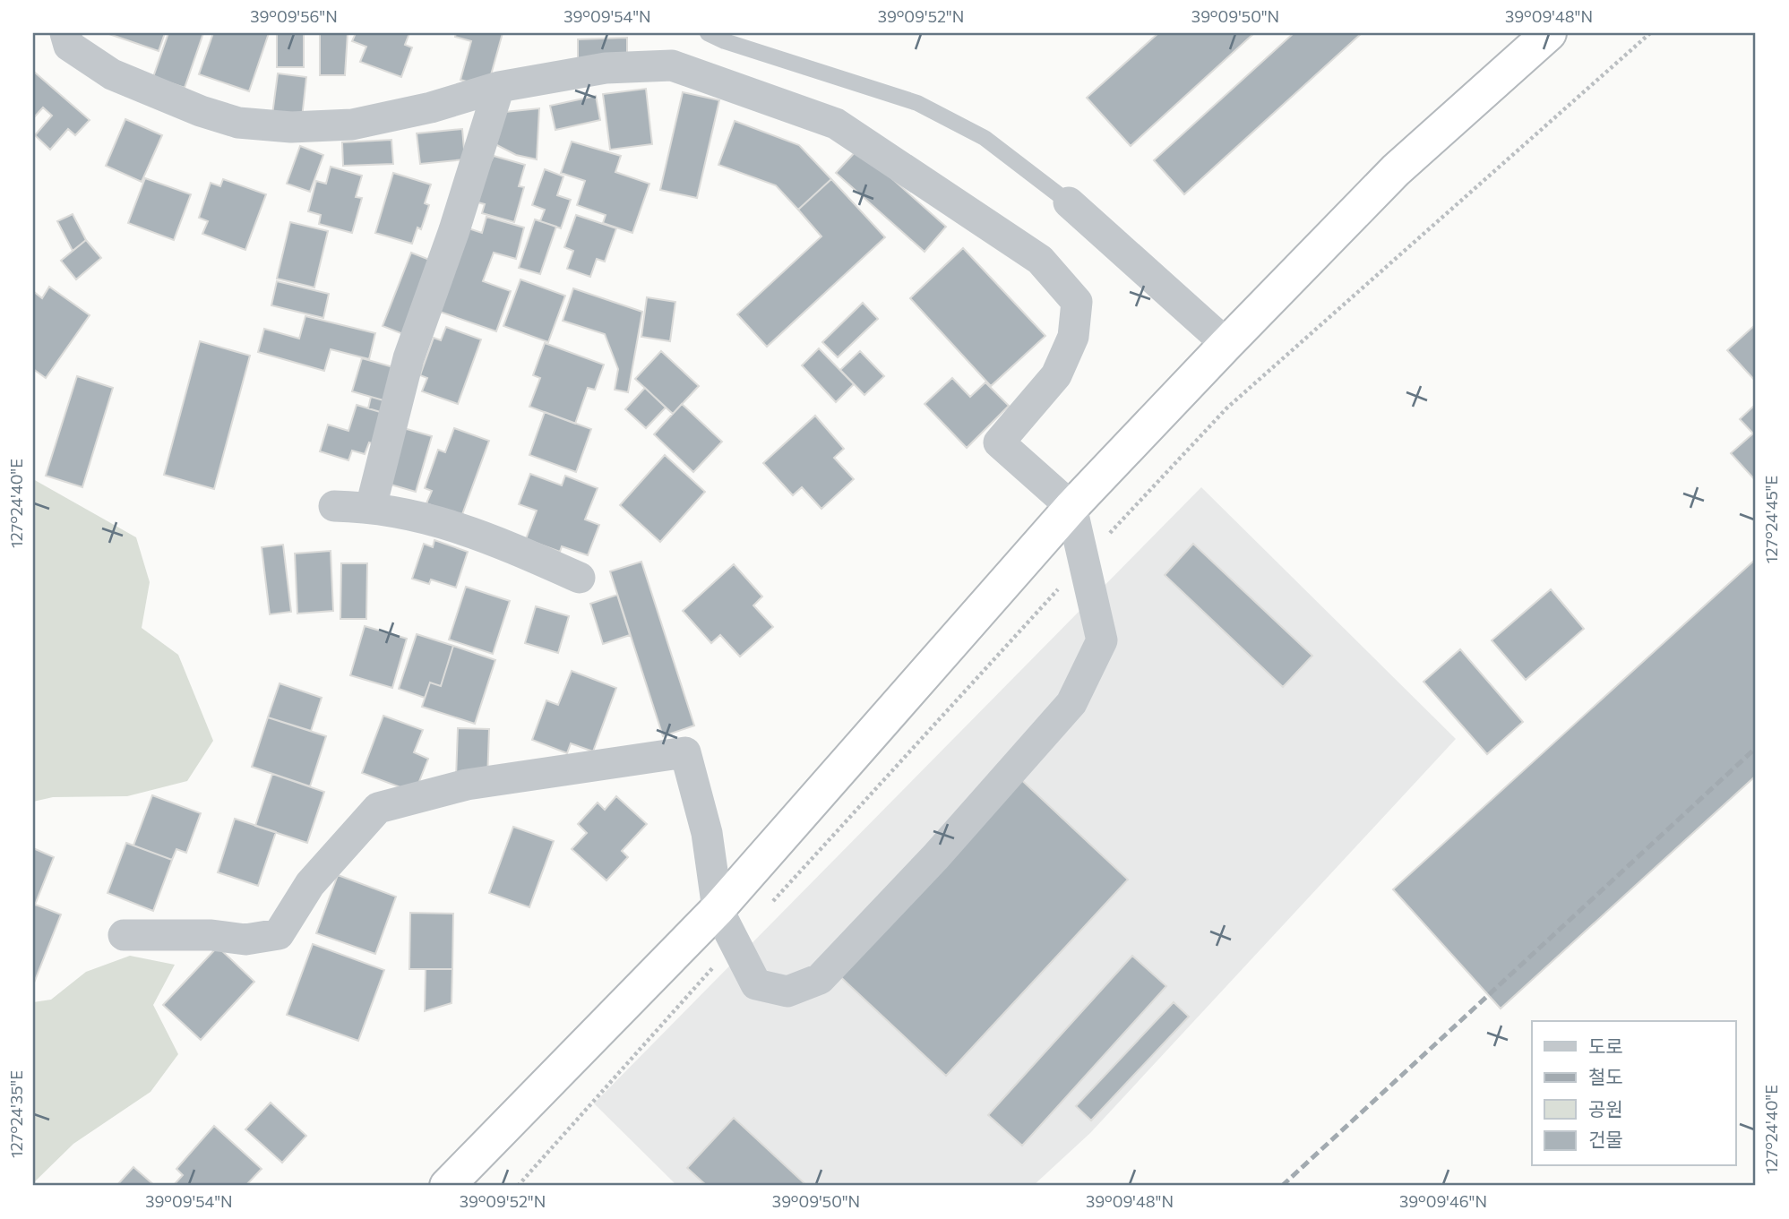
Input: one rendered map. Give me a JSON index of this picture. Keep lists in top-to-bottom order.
{
  "legend": [
    "도로",
    "철도",
    "공원",
    "건물"
  ],
  "coordinates": [
    "39°09'56\"N",
    "39°09'54\"N",
    "39°09'52\"N",
    "39°09'50\"N",
    "39°09'48\"N",
    "127°24'40\"E",
    "127°24'45\"E",
    "127°24'35\"E",
    "39°09'46\"N"
  ]
}
